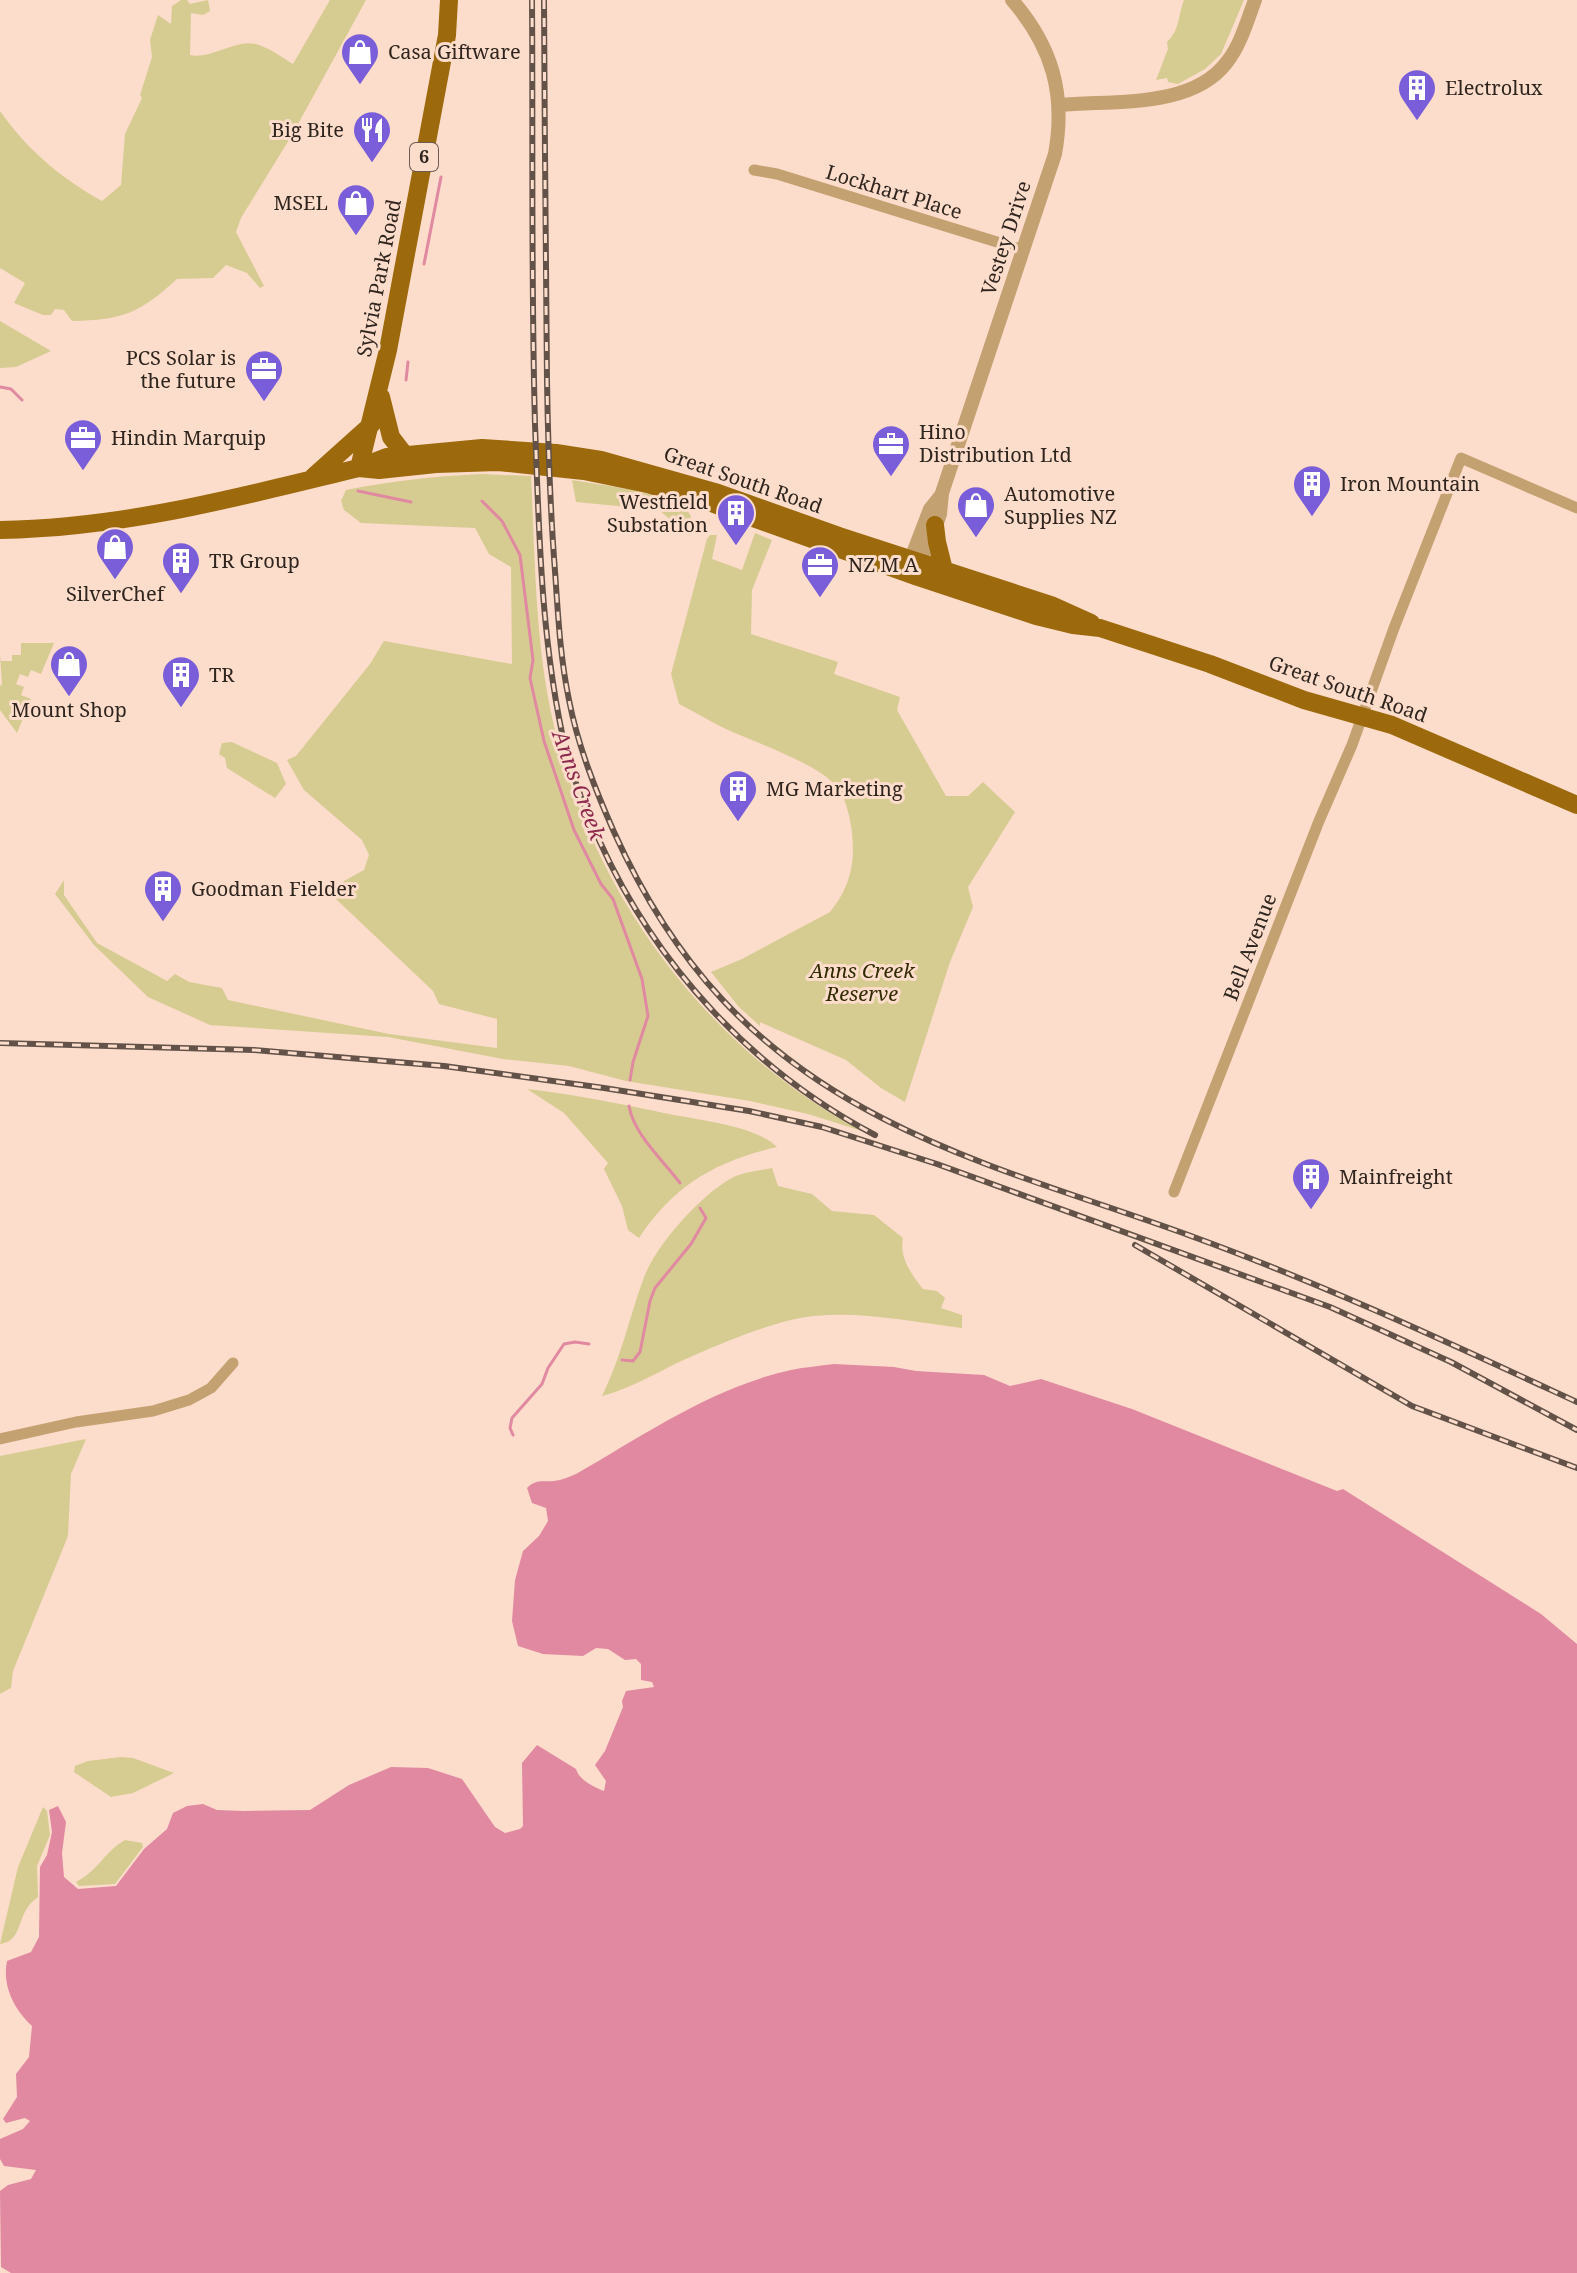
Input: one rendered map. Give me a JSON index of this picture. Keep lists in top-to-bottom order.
{
  "streets": {
    "main road": ["6", "Sylvia Park Road", "Great South Road"],
    "street": ["Lockhart Place", "Vestey Drive", "Bell Avenue"]
  },
  "crossings": [
    ["Lockhart Place", "Vestey Drive"],
    ["Vestey Drive", "Great South Road"],
    ["Sylvia Park Road", "Great South Road"],
    ["Great South Road", "Bell Avenue"]
  ],
  "water": ["Anns Creek"],
  "parks": ["Anns Creek Reserve"],
  "places": {
    "shop": [
      "Casa Giftware",
      "MSEL",
      "Automotive Supplies NZ",
      "SilverChef",
      "Mount Shop"
    ],
    "building": [
      "Electrolux",
      "Iron Mountain",
      "Westfield Substation",
      "TR Group",
      "TR",
      "MG Marketing",
      "Goodman Fielder",
      "Mainfreight"
    ],
    "restaurant": ["Big Bite"],
    "office": [
      "PCS Solar is the future",
      "Hindin Marquip",
      "Hino Distribution Ltd",
      "NZ M A"
    ]
  }
}
